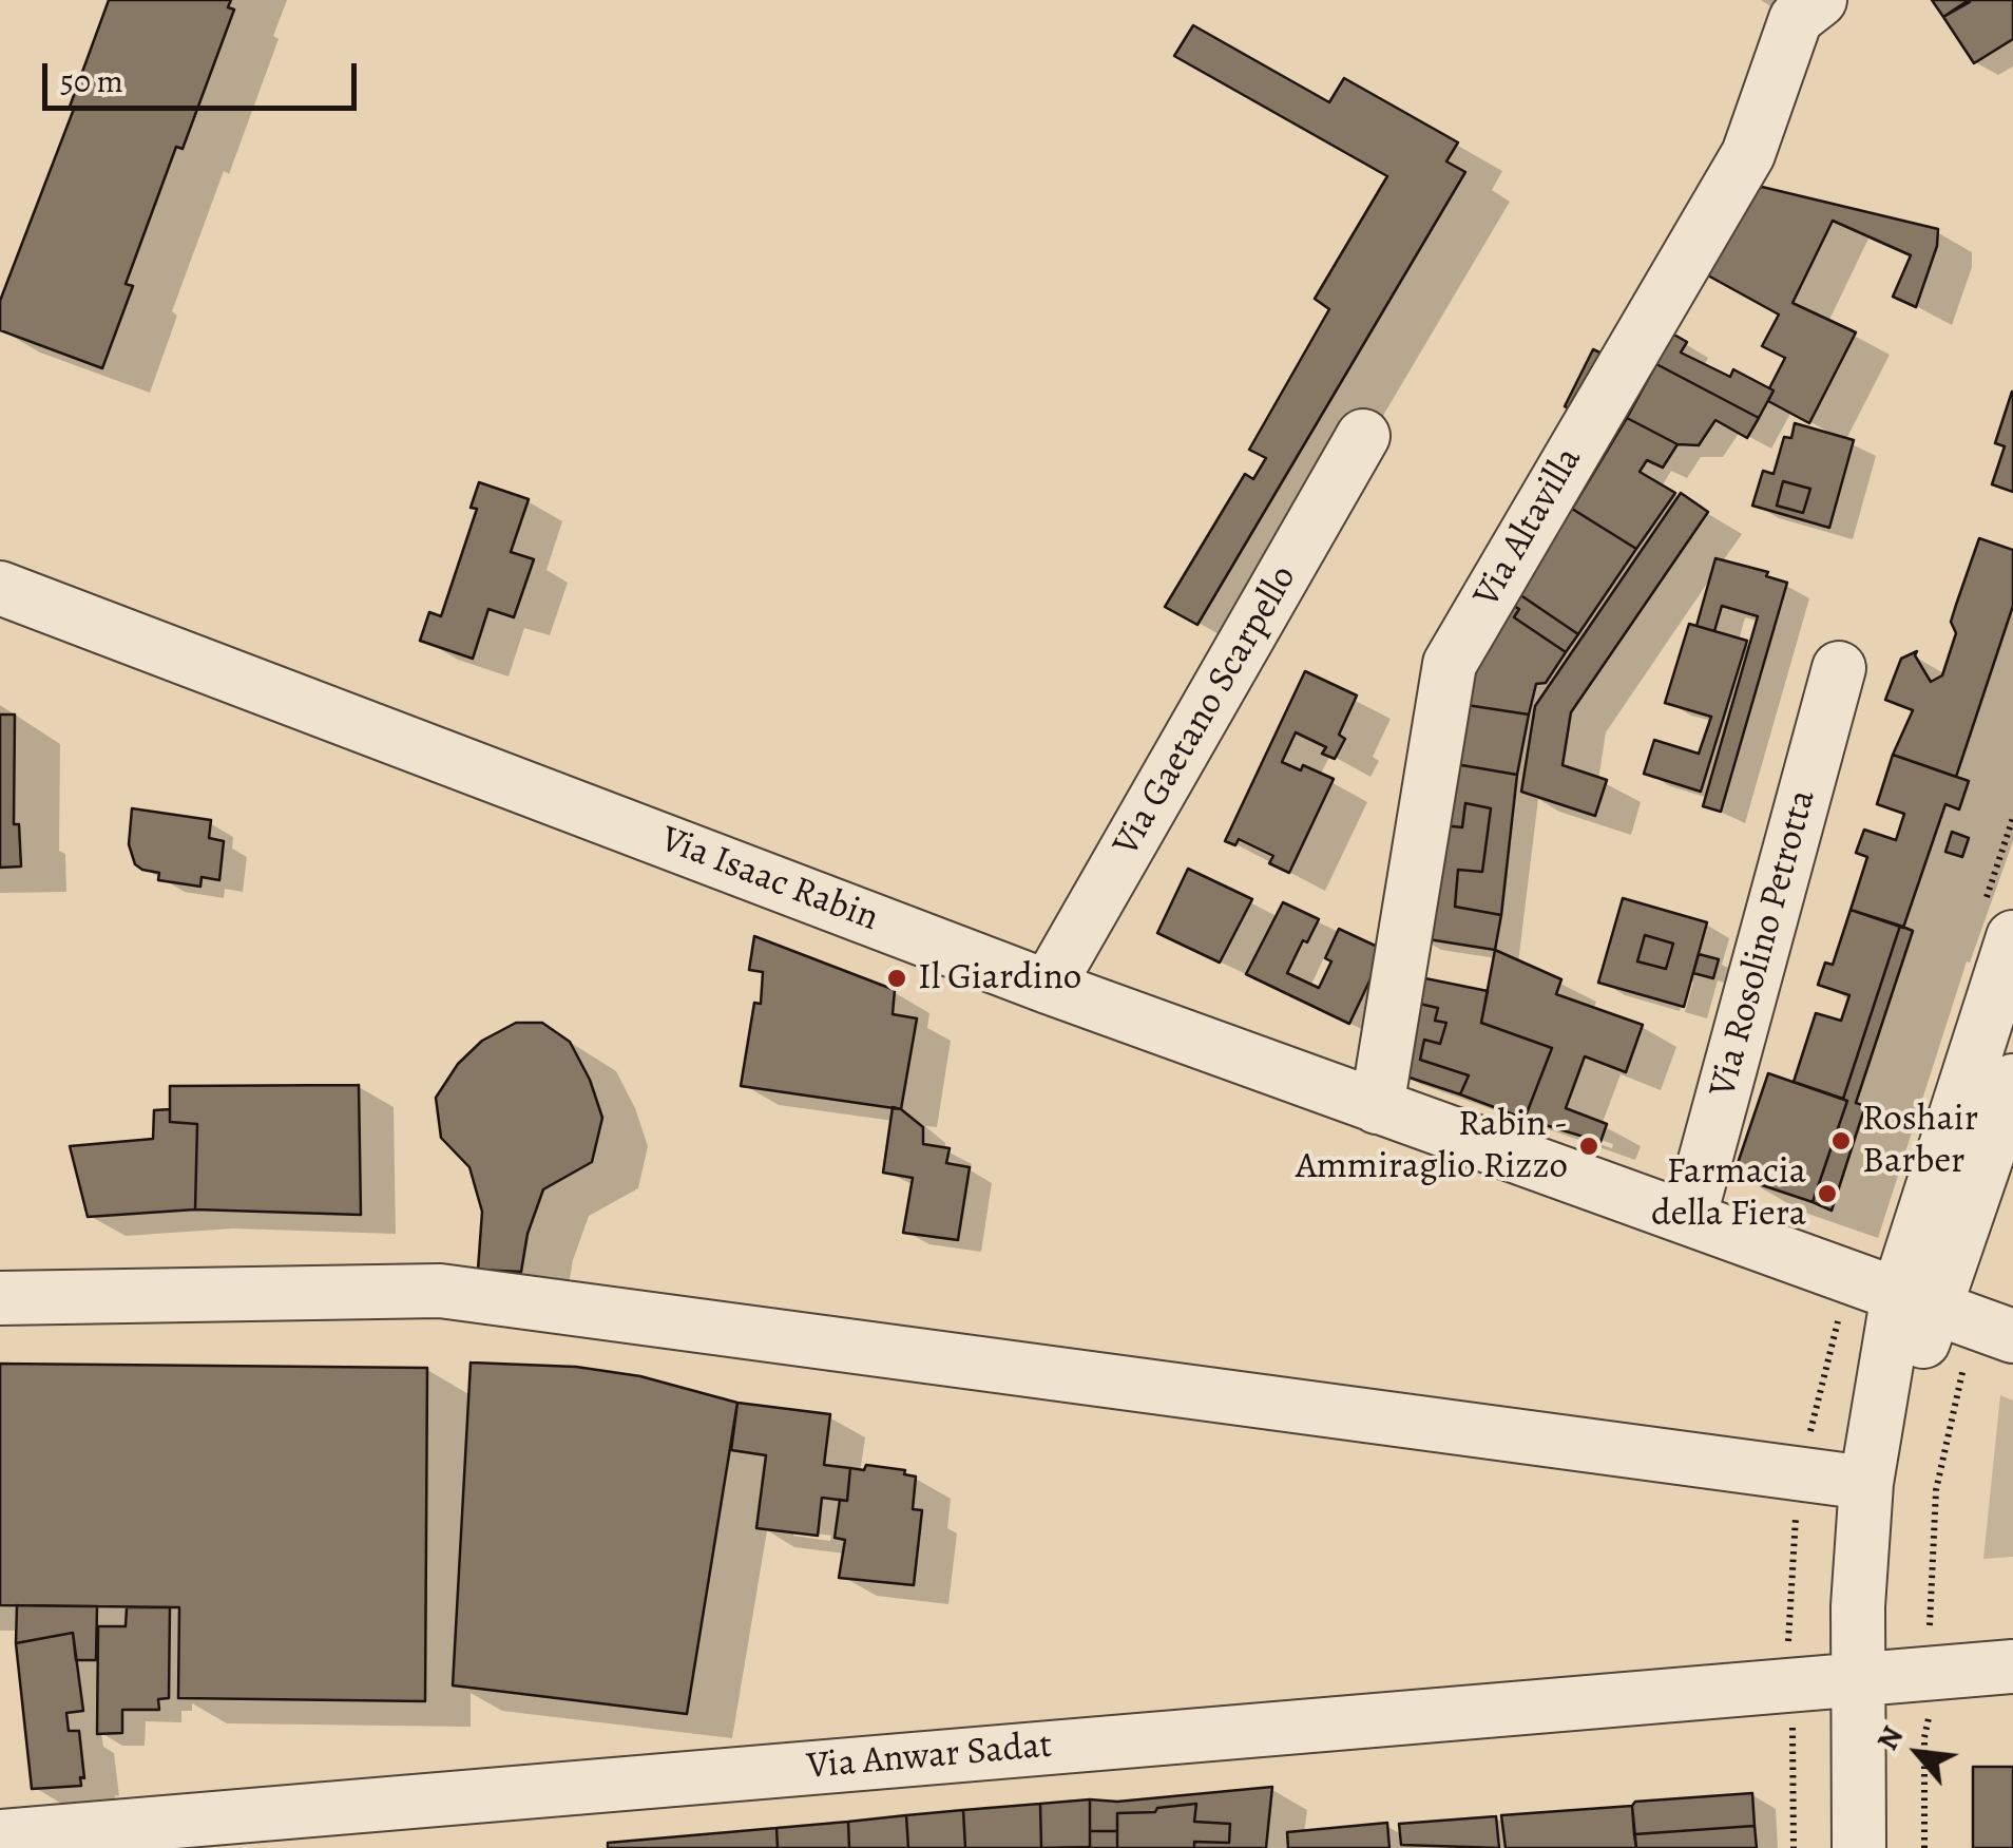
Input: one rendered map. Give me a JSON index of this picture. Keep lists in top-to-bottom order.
{
  "streets": {
    "street": [
      "Via Altavilla",
      "Via Gaetano Scarpello",
      "Via Isaac Rabin",
      "Via Rosolino Petrotta",
      "Via Anwar Sadat"
    ]
  },
  "crossings": [
    ["Via Altavilla", "Via Isaac Rabin"],
    ["Via Gaetano Scarpello", "Via Isaac Rabin"],
    ["Via Isaac Rabin", "Via Rosolino Petrotta"]
  ],
  "places": [
    "Il Giardino",
    "Roshair Barber",
    "Rabin - Ammiraglio Rizzo",
    "Farmacia della Fiera"
  ],
  "scale_bar": "50 m",
  "north": "top left"
}
